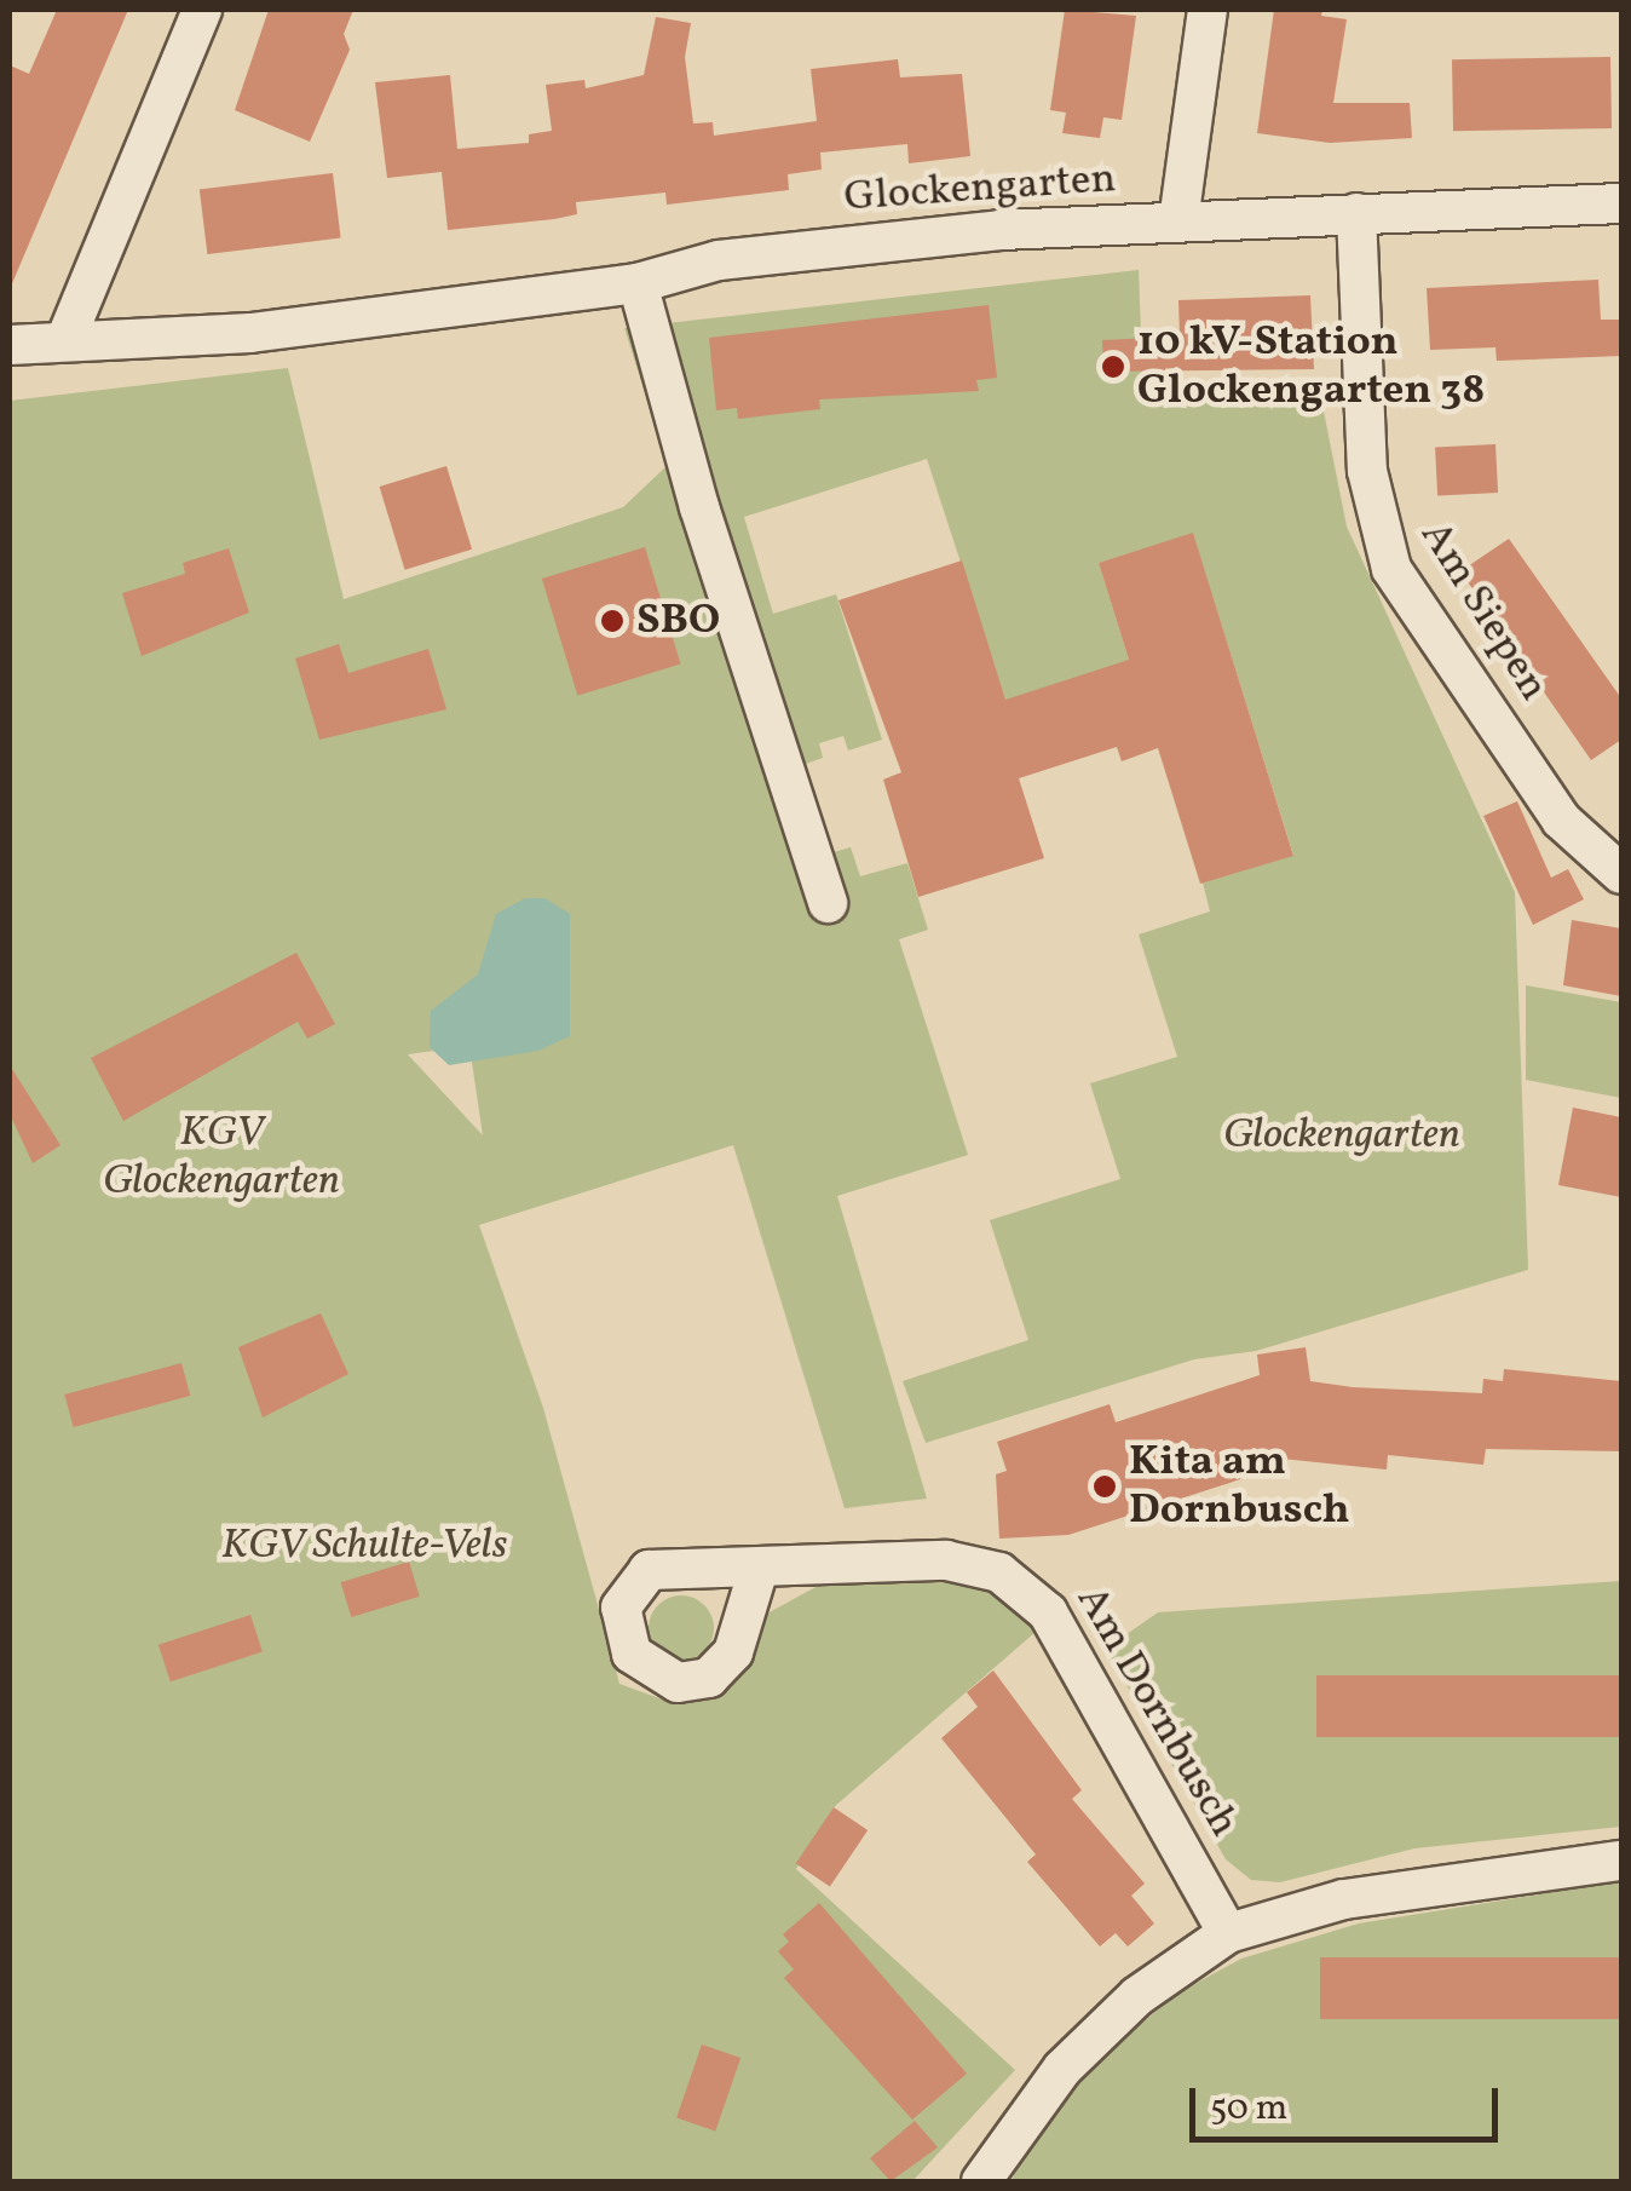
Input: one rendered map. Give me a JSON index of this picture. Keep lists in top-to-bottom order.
{
  "streets": {
    "street": ["Glockengarten", "Am Siepen", "Am Dornbusch"]
  },
  "crossings": [
    ["Glockengarten", "Am Siepen"]
  ],
  "parks": ["KGV Glockengarten", "Glockengarten", "KGV Schulte-Vels"],
  "places": ["10 kV-Station Glockengarten 38", "SBO", "Kita am Dornbusch"],
  "scale_bar": "50 m"
}
